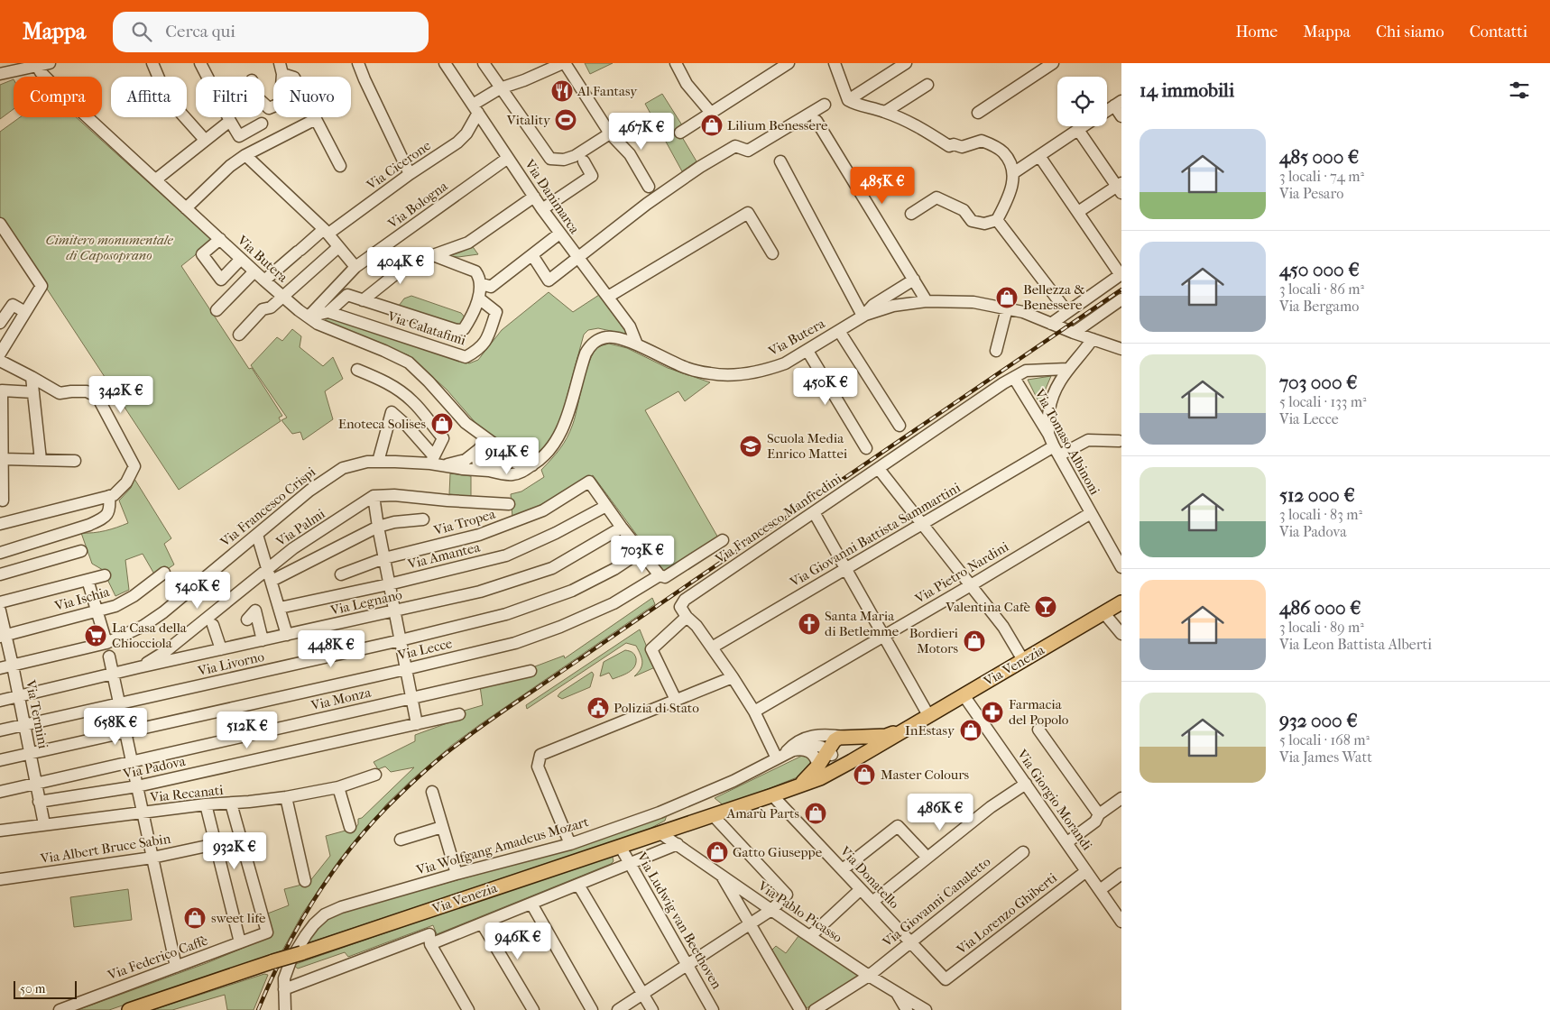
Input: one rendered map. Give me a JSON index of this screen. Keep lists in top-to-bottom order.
{
  "streets": {
    "main road": ["Via Venezia"],
    "street": [
      "Via Cicerone",
      "Via Danimarca",
      "Via Bologna",
      "Via Butera",
      "Via Calatafimi",
      "Via Tomaso Albinoni",
      "Via Francesco Crispi",
      "Via Francesco Manfredini",
      "Via Tropea",
      "Via Palmi",
      "Via Giovanni Battista Sammartini",
      "Via Amantea",
      "Via Pietro Nardini",
      "Via Ischia",
      "Via Legnano",
      "Via Lecce",
      "Via Livorno",
      "Via Monza",
      "Via Termini",
      "Via Padova",
      "Via Recanati",
      "Via Giorgio Morandi",
      "Via Wolfgang Amadeus Mozart",
      "Via Albert Bruce Sabin",
      "Via Donatello",
      "Via Giovanni Canaletto",
      "Via Pablo Picasso",
      "Via Lorenzo Ghiberti",
      "Via Ludwig van Beethoven",
      "Via Federico Caffè"
    ]
  },
  "crossings": [
    ["Via Cicerone", "Via Danimarca"],
    ["Via Cicerone", "Via Butera"],
    ["Via Danimarca", "Via Bologna"],
    ["Via Danimarca", "Via Butera"],
    ["Via Bologna", "Via Butera"],
    ["Via Butera", "Via Francesco Crispi"],
    ["Via Tomaso Albinoni", "Via Francesco Manfredini"],
    ["Via Tomaso Albinoni", "Via Giovanni Battista Sammartini"],
    ["Via Tomaso Albinoni", "Via Pietro Nardini"],
    ["Via Francesco Crispi", "Via Termini"],
    ["Via Tropea", "Via Amantea"],
    ["Via Palmi", "Via Legnano"],
    ["Via Ischia", "Via Termini"],
    ["Via Legnano", "Via Termini"],
    ["Via Lecce", "Via Termini"],
    ["Via Livorno", "Via Termini"],
    ["Via Venezia", "Via Giorgio Morandi"],
    ["Via Venezia", "Via Donatello"],
    ["Via Venezia", "Via Pablo Picasso"],
    ["Via Venezia", "Via Ludwig van Beethoven"],
    ["Via Monza", "Via Termini"],
    ["Via Termini", "Via Padova"],
    ["Via Termini", "Via Recanati"],
    ["Via Recanati", "Via Federico Caffè"],
    ["Via Giorgio Morandi", "Via Lorenzo Ghiberti"],
    ["Via Donatello", "Via Giovanni Canaletto"],
    ["Via Donatello", "Via Lorenzo Ghiberti"],
    ["Via Giovanni Canaletto", "Via Pablo Picasso"]
  ],
  "parks": ["Cimitero monumentale di Caposoprano"],
  "places": {
    "restaurant": ["Al Fantasy"],
    "sports": ["Vitality"],
    "shop": [
      "Lilium Benessere",
      "Bellezza & Benessere",
      "Enoteca Solises",
      "Bordieri Motors",
      "InEstasy",
      "Master Colours",
      "Amarù Parts",
      "Gatto Giuseppe",
      "sweet life"
    ],
    "school or university": ["Scuola Media Enrico Mattei"],
    "bar": ["Valentina Cafè"],
    "church": ["Santa Maria di Betlemme"],
    "supermarket": ["La Casa della Chiocciola"],
    "public building": ["Polizia di Stato"],
    "pharmacy": ["Farmacia del Popolo"]
  },
  "scale_bar": "50 m",
  "page": {
    "header": "Mappa",
    "search": "Cerca qui",
    "nav": [
      "Home",
      "Mappa",
      "Chi siamo",
      "Contatti"
    ],
    "heading": "14 immobili",
    "chip": [
      "Compra",
      "Affitta",
      "Filtri",
      "Nuovo"
    ],
    "price": [
      "467K €",
      "485K €",
      "404K €",
      "450K €",
      "342K €",
      "914K €",
      "703K €",
      "540K €",
      "448K €",
      "658K €",
      "512K €",
      "486K €",
      "932K €",
      "946K €"
    ],
    "list": [
      {
        "name": "485 000 €",
        "note": "3 locali · 74 m² · Via Pesaro"
      },
      {
        "name": "450 000 €",
        "note": "3 locali · 86 m² · Via Bergamo"
      },
      {
        "name": "703 000 €",
        "note": "5 locali · 133 m² · Via Lecce"
      },
      {
        "name": "512 000 €",
        "note": "3 locali · 83 m² · Via Padova"
      },
      {
        "name": "486 000 €",
        "note": "3 locali · 89 m² · Via Leon Battista Alberti"
      },
      {
        "name": "932 000 €",
        "note": "5 locali · 168 m² · Via James Watt"
      }
    ],
    "scale": "50 m"
  }
}
